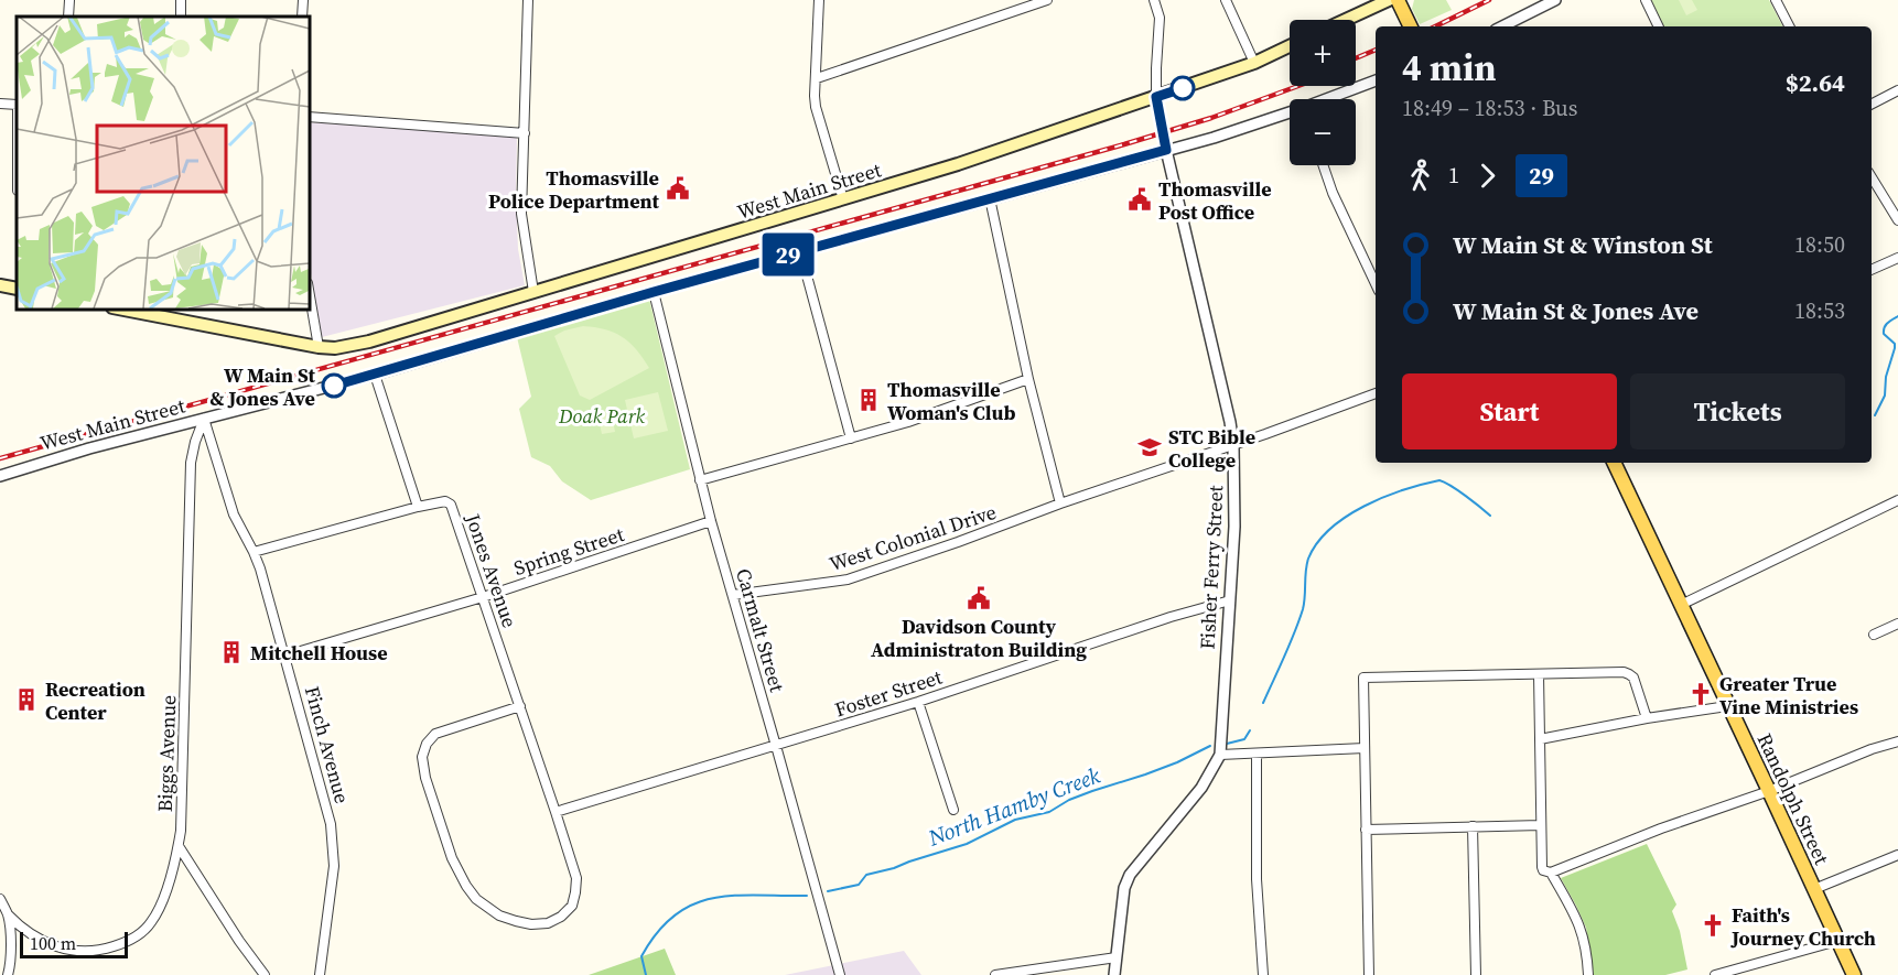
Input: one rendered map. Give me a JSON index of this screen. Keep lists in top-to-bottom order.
{
  "streets": {
    "main road": ["West Main Street", "Randolph Street"],
    "street": [
      "West Colonial Drive",
      "Spring Street",
      "Fisher Ferry Street",
      "Jones Avenue",
      "Carmalt Street",
      "Foster Street",
      "Finch Avenue",
      "Biggs Avenue"
    ]
  },
  "crossings": [
    ["West Main Street", "Fisher Ferry Street"],
    ["West Main Street", "Carmalt Street"],
    ["West Main Street", "Finch Avenue"],
    ["West Main Street", "Biggs Avenue"],
    ["West Colonial Drive", "Fisher Ferry Street"],
    ["West Colonial Drive", "Carmalt Street"],
    ["Spring Street", "Jones Avenue"],
    ["Spring Street", "Carmalt Street"],
    ["Spring Street", "Finch Avenue"],
    ["Fisher Ferry Street", "Foster Street"],
    ["Jones Avenue", "Foster Street"],
    ["Carmalt Street", "Foster Street"],
    ["Finch Avenue", "Biggs Avenue"]
  ],
  "water": ["North Hamby Creek"],
  "parks": ["Doak Park"],
  "places": {
    "public building": ["Thomasville Police Department", "Thomasville Post Office", "Davidson County Administraton Building"],
    "other": ["W Main St & Jones Ave"],
    "building": ["Thomasville Woman's Club", "Mitchell House", "Recreation Center"],
    "school or university": ["STC Bible College"],
    "church": ["Greater True Vine Ministries", "Faith's Journey Church"]
  },
  "lines": ["bus line 29"],
  "scale_bar": "100 m",
  "page": {
    "on_map": "29",
    "map_buttons": ["+", "−"],
    "heading": ["4 min", "18:49 – 18:53 · Bus", "$2.64"],
    "legs": ["1", "29"],
    "list": [
      {
        "name": "W Main St & Winston St",
        "value": "18:50"
      },
      {
        "name": "W Main St & Jones Ave",
        "value": "18:53"
      }
    ],
    "buttons": ["Start", "Tickets"],
    "scale": "100 m"
  }
}
